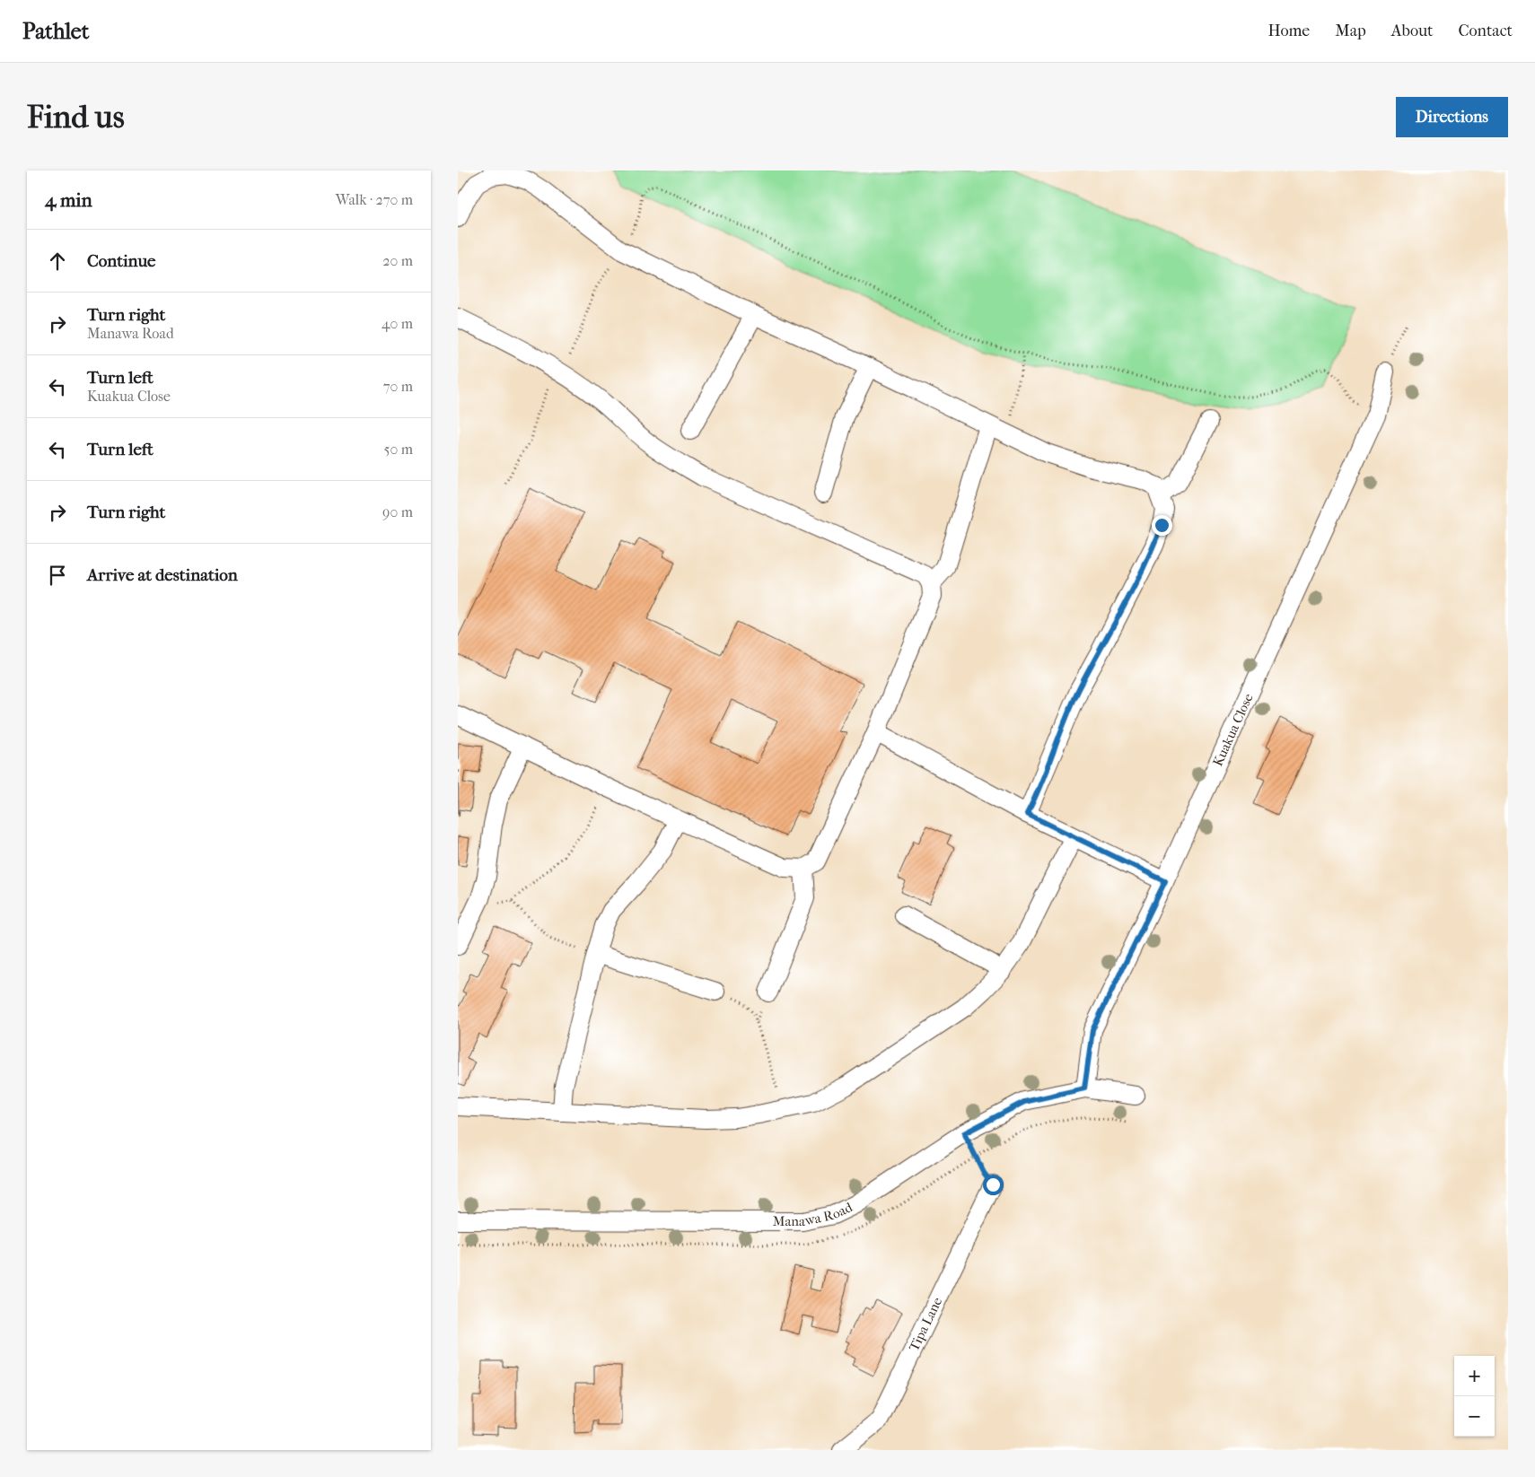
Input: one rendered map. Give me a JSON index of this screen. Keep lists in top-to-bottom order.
{
  "streets": {
    "street": ["Kuakua Close", "Manawa Road", "Tipa Lane"]
  },
  "crossings": [
    ["Kuakua Close", "Manawa Road"]
  ],
  "page": {
    "header": "Pathlet",
    "nav": [
      "Home",
      "Map",
      "About",
      "Contact"
    ],
    "buttons": "Directions",
    "title": "Find us",
    "heading": ["4 min", "Walk · 270 m"],
    "list": [
      ["Continue", "20 m"],
      ["Turn right", "Manawa Road", "40 m"],
      ["Turn left", "Kuakua Close", "70 m"],
      ["Turn left", "50 m"],
      ["Turn right", "90 m"],
      "Arrive at destination"
    ],
    "map_buttons": ["+", "−"]
  }
}
